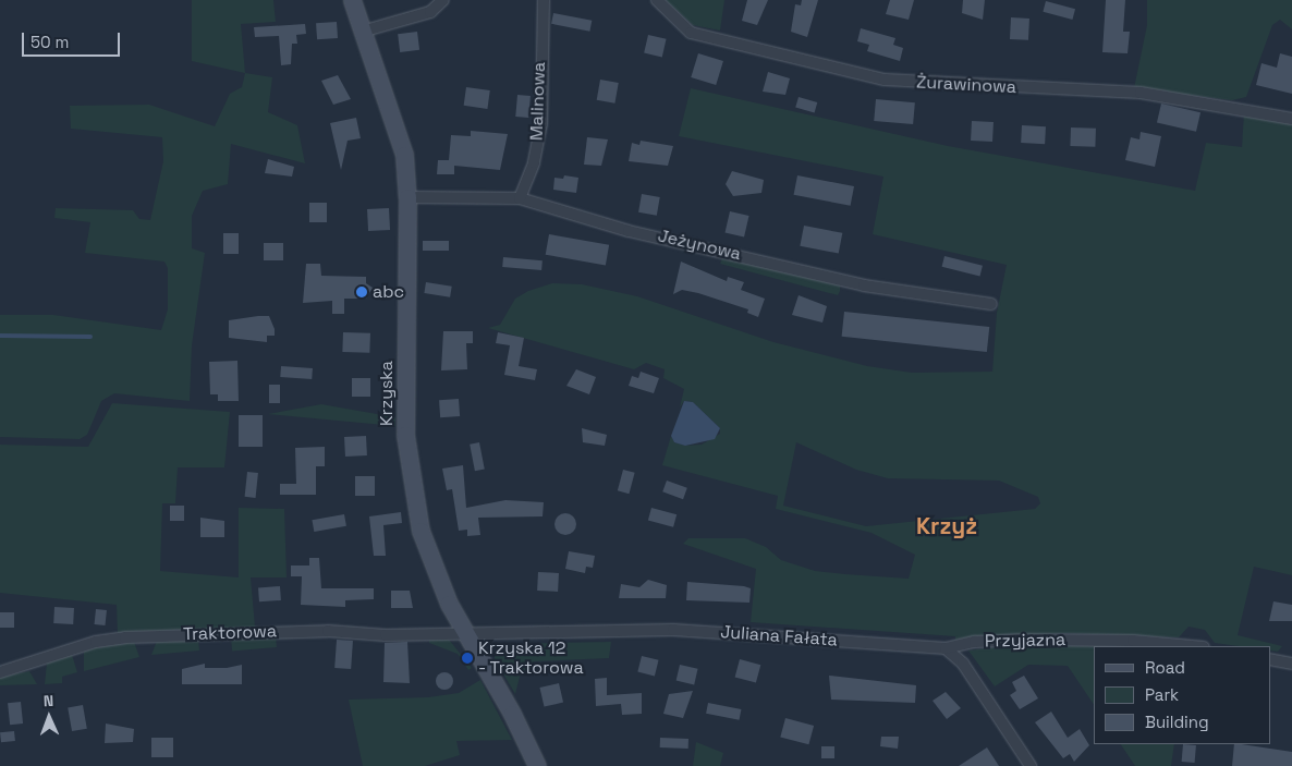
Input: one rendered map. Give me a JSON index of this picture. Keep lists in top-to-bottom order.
{
  "streets": {
    "street": [
      "Żurawinowa",
      "Malinowa",
      "Jeżynowa",
      "Krzyska",
      "Traktorowa",
      "Juliana Fałata",
      "Przyjazna"
    ]
  },
  "crossings": [
    ["Malinowa", "Jeżynowa"],
    ["Jeżynowa", "Krzyska"],
    ["Krzyska", "Traktorowa"],
    ["Krzyska", "Juliana Fałata"],
    ["Traktorowa", "Juliana Fałata"],
    ["Juliana Fałata", "Przyjazna"]
  ],
  "districts": ["Krzyż"],
  "places": ["abc", "Krzyska 12 - Traktorowa"],
  "legend": ["Road", "Park", "Building"],
  "scale_bar": "50 m",
  "north": "top"
}
